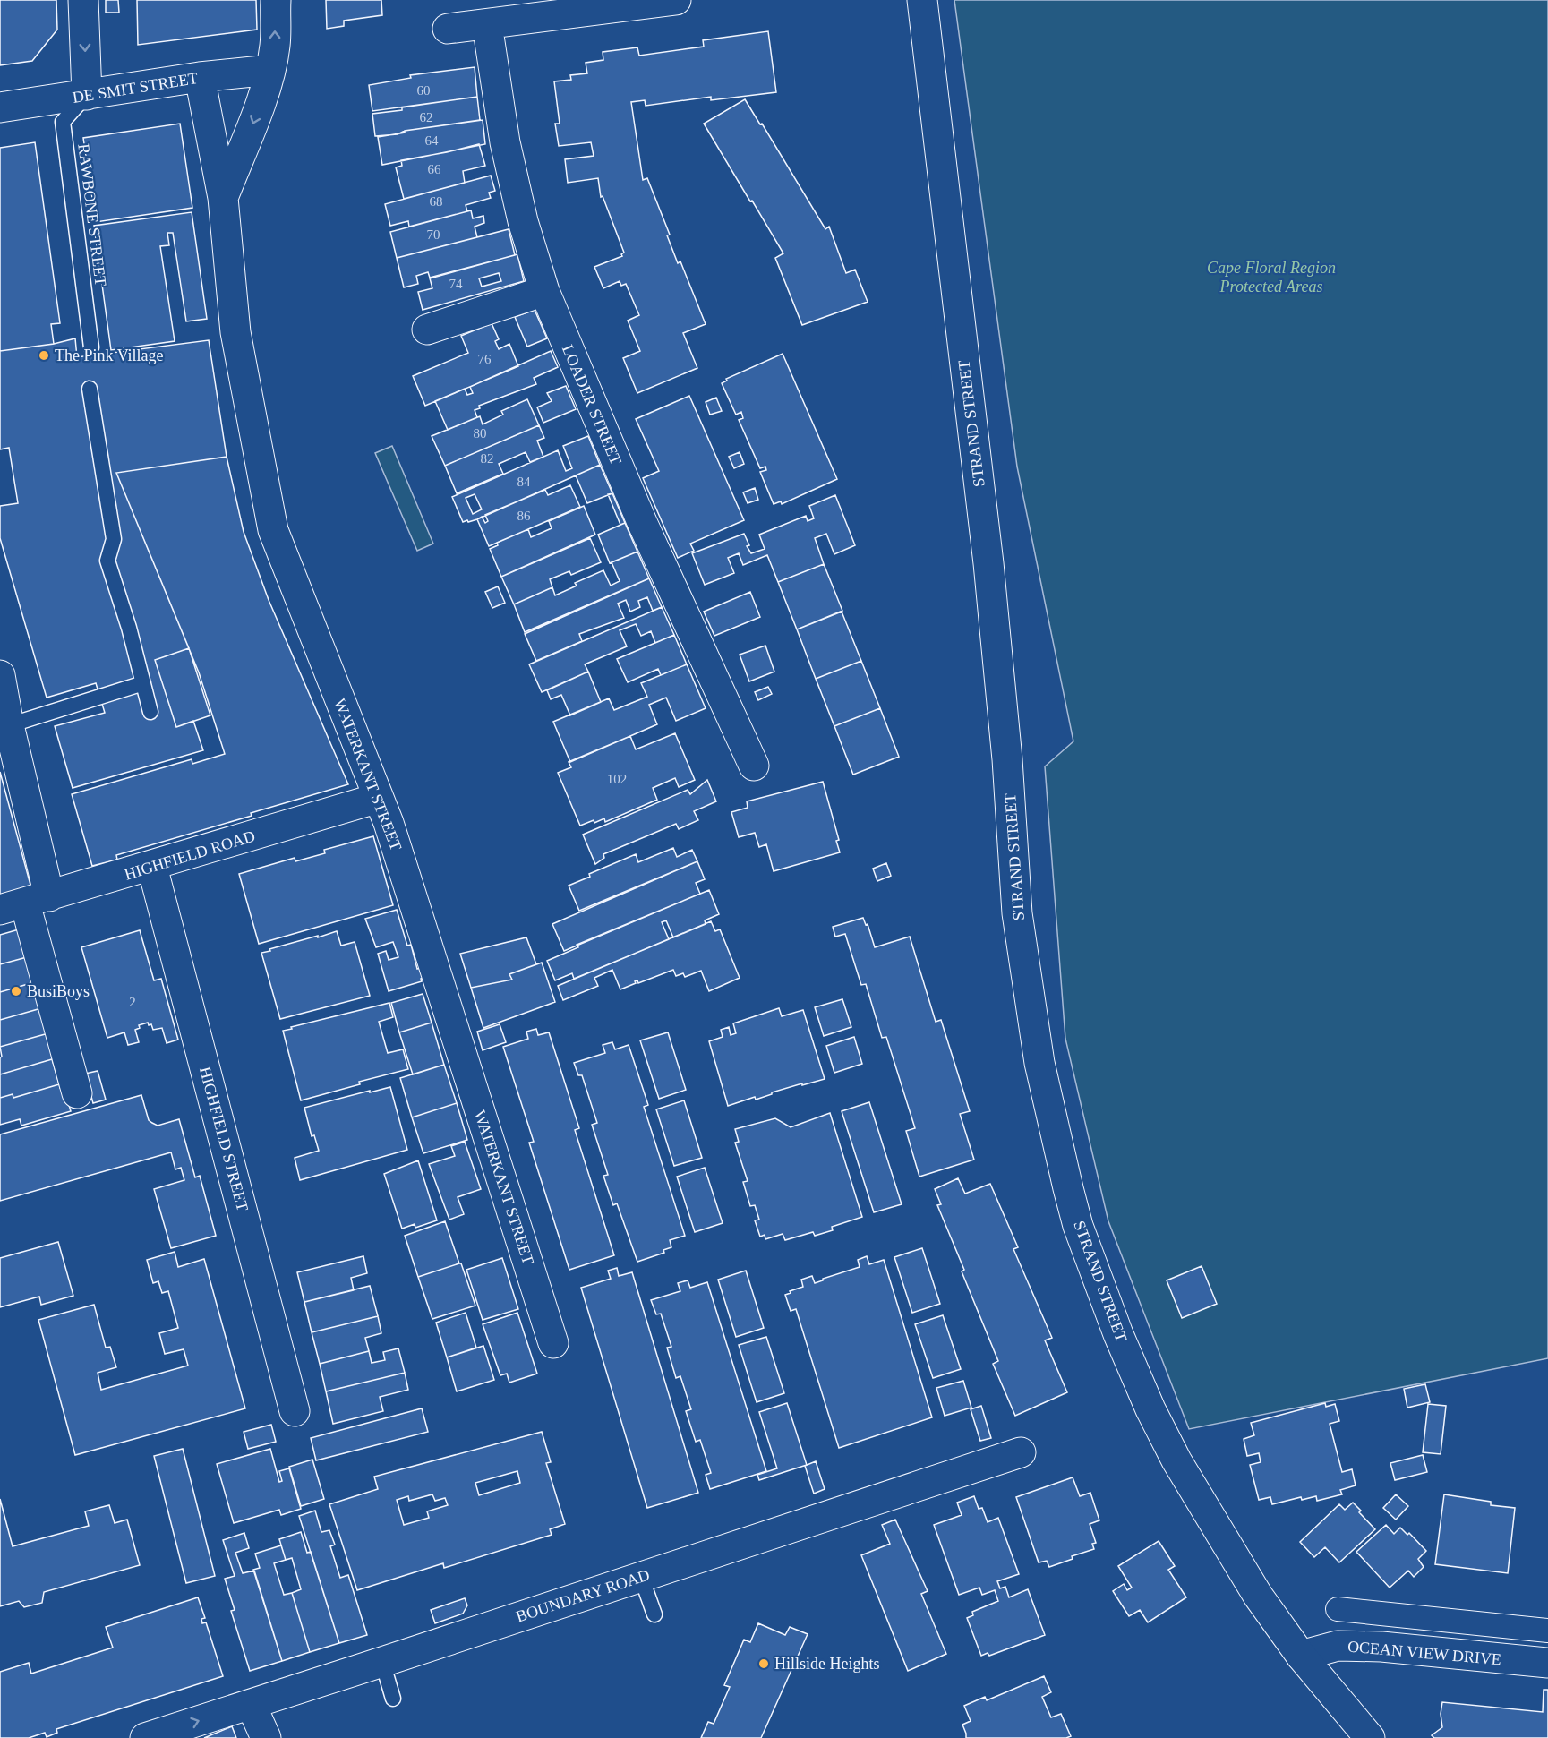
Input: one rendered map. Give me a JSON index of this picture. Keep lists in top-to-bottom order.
{
  "streets": {
    "street": [
      "DE SMIT STREET",
      "LOADER STREET",
      "STRAND STREET",
      "WATERKANT STREET",
      "HIGHFIELD ROAD",
      "HIGHFIELD STREET",
      "BOUNDARY ROAD",
      "OCEAN VIEW DRIVE"
    ],
    "lane": ["RAWBONE STREET"]
  },
  "crossings": [
    ["DE SMIT STREET", "RAWBONE STREET"],
    ["DE SMIT STREET", "WATERKANT STREET"],
    ["STRAND STREET", "OCEAN VIEW DRIVE"],
    ["WATERKANT STREET", "HIGHFIELD ROAD"],
    ["HIGHFIELD ROAD", "HIGHFIELD STREET"]
  ],
  "parks": ["Cape Floral Region Protected Areas"],
  "places": ["The Pink Village", "BusiBoys", "Hillside Heights"],
  "house_numbers": [
    "60",
    "62",
    "64",
    "66",
    "68",
    "70",
    "74",
    "76",
    "80",
    "82",
    "84",
    "86",
    "102",
    "2"
  ]
}
